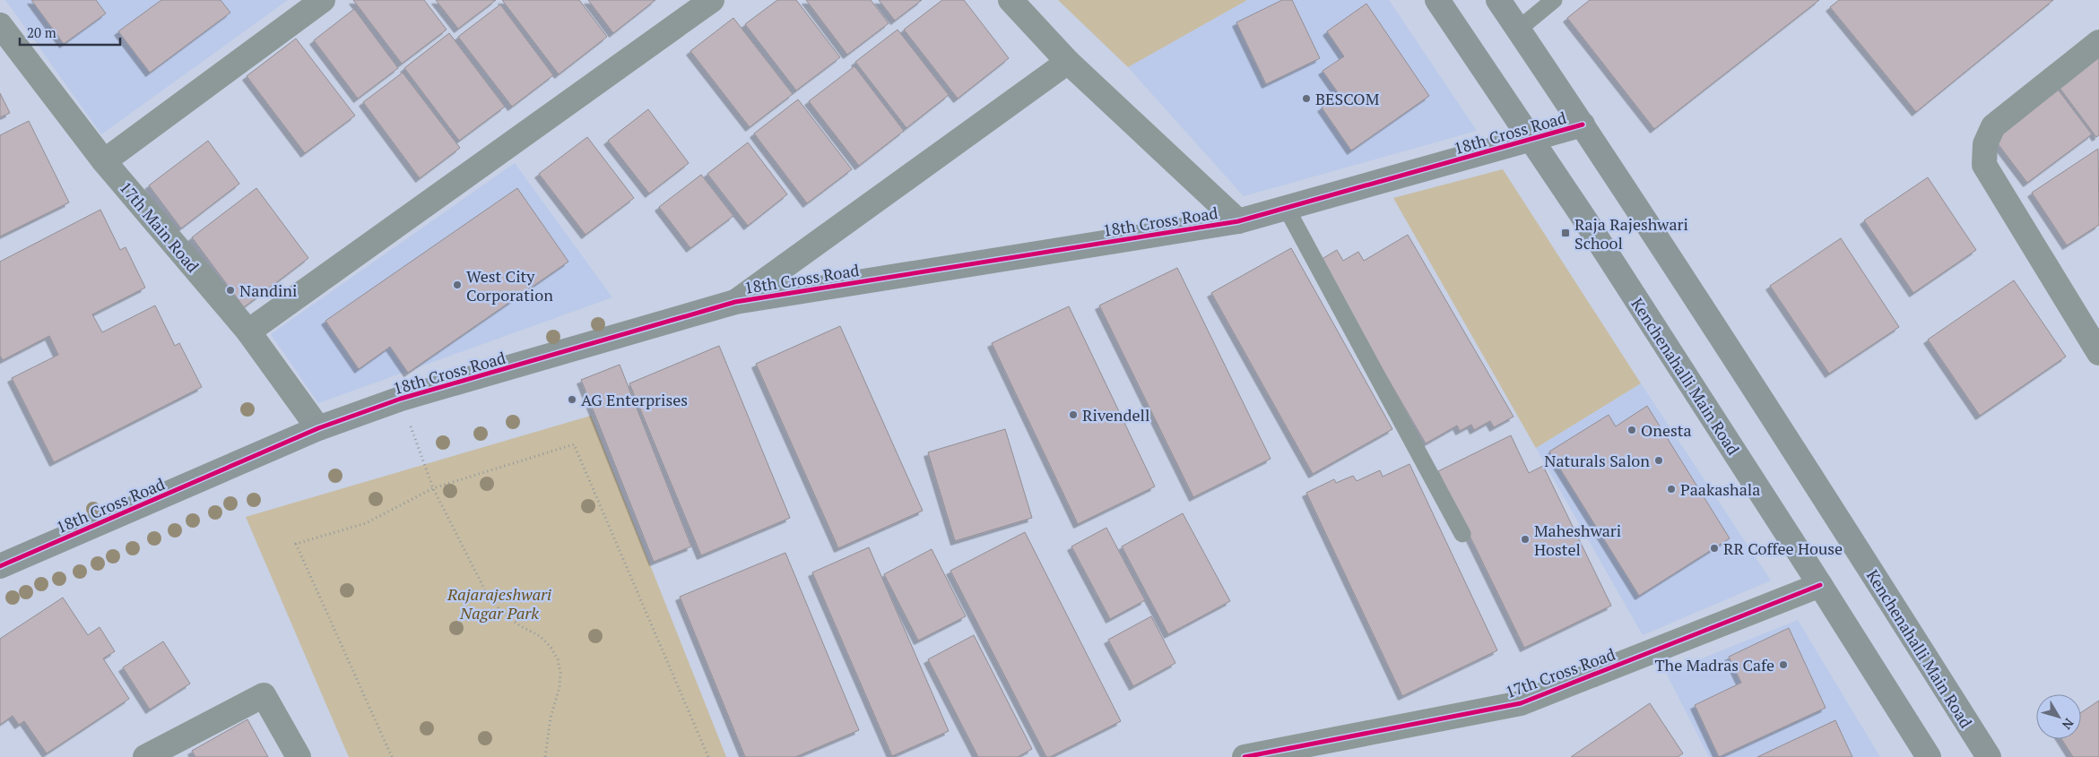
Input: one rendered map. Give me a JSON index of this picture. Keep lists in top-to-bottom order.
{
  "streets": {
    "main road": ["18th Cross Road", "Kenchenahalli Main Road"],
    "street": ["17th Main Road", "17th Cross Road"]
  },
  "crossings": [
    ["18th Cross Road", "17th Main Road"],
    ["18th Cross Road", "Kenchenahalli Main Road"],
    ["Kenchenahalli Main Road", "17th Cross Road"]
  ],
  "parks": ["Rajarajeshwari Nagar Park"],
  "places": {
    "other": [
      "BESCOM",
      "West City Corporation",
      "Nandini",
      "AG Enterprises",
      "Rivendell",
      "Onesta",
      "Naturals Salon",
      "Paakashala",
      "Maheshwari Hostel",
      "RR Coffee House",
      "The Madras Cafe"
    ],
    "transit": ["Raja Rajeshwari School"]
  },
  "scale_bar": "20 m",
  "north": "bottom right"
}
